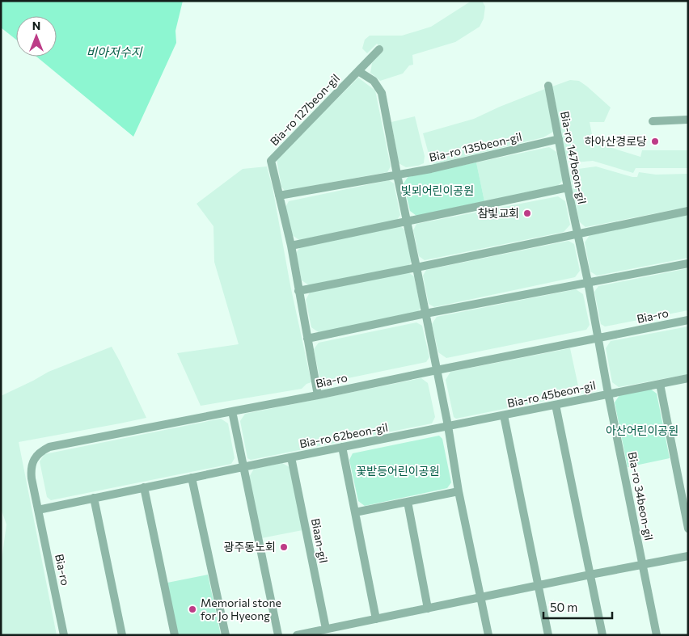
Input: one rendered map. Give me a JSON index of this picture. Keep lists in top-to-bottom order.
{
  "streets": {
    "street": [
      "Bia-ro 127beon-gil",
      "Bia-ro 135beon-gil",
      "Bia-ro 147beon-gil",
      "Bia-ro",
      "Bia-ro 45beon-gil",
      "Bia-ro 62beon-gil",
      "Bia-ro 34beon-gil",
      "Biaan-gil"
    ]
  },
  "crossings": [
    ["Bia-ro 127beon-gil", "Bia-ro"],
    ["Bia-ro 135beon-gil", "Bia-ro 147beon-gil"],
    ["Bia-ro 147beon-gil", "Bia-ro"],
    ["Bia-ro 147beon-gil", "Bia-ro 34beon-gil"],
    ["Bia-ro", "Bia-ro 34beon-gil"],
    ["Bia-ro 45beon-gil", "Bia-ro 62beon-gil"],
    ["Bia-ro 45beon-gil", "Bia-ro 34beon-gil"],
    ["Bia-ro 62beon-gil", "Biaan-gil"]
  ],
  "water": ["비아저수지"],
  "parks": ["빛뫼어린이공원", "아산어린이공원", "꽃밭등어린이공원"],
  "places": [
    "하아산경로당",
    "참빛교회",
    "광주동노회",
    "Memorial stone for Jo Hyeong"
  ],
  "scale_bar": "50 m",
  "north": "top"
}
